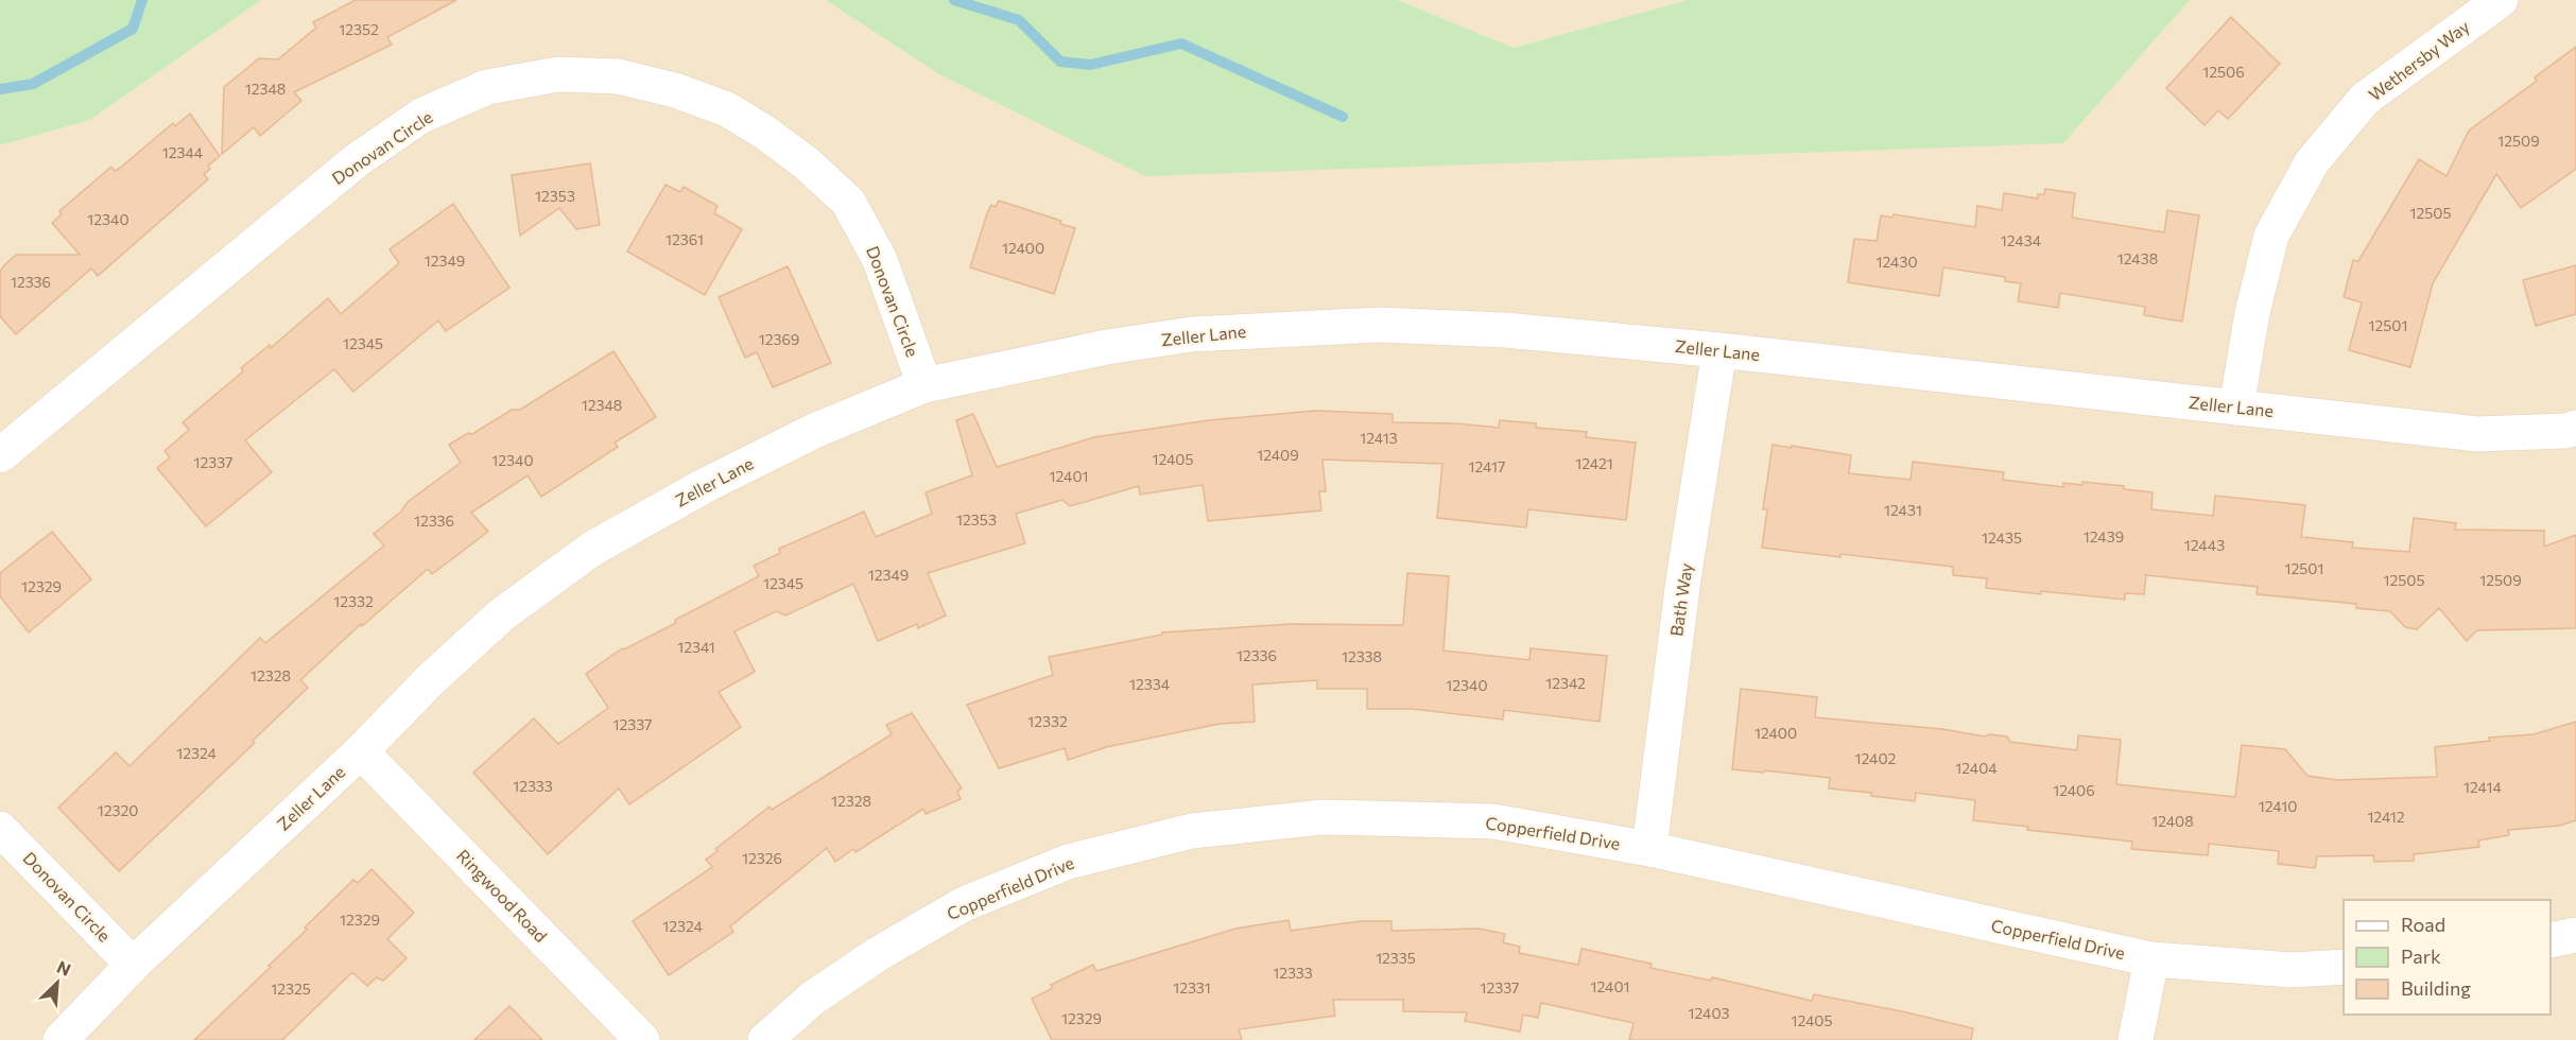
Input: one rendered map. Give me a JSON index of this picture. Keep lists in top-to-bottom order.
{
  "streets": {
    "street": [
      "Wethersby Way",
      "Donovan Circle",
      "Zeller Lane",
      "Bath Way",
      "Copperfield Drive",
      "Ringwood Road"
    ]
  },
  "crossings": [
    ["Wethersby Way", "Zeller Lane"],
    ["Donovan Circle", "Zeller Lane"],
    ["Zeller Lane", "Bath Way"],
    ["Zeller Lane", "Ringwood Road"],
    ["Bath Way", "Copperfield Drive"]
  ],
  "house_numbers": [
    "12352",
    "12506",
    "12348",
    "12509",
    "12344",
    "12353",
    "12505",
    "12340",
    "12361",
    "12434",
    "12400",
    "12438",
    "12349",
    "12430",
    "12336",
    "12501",
    "12369",
    "12345",
    "12348",
    "12413",
    "12409",
    "12405",
    "12340",
    "12337",
    "12421",
    "12417",
    "12401",
    "12431",
    "12353",
    "12336",
    "12439",
    "12435",
    "12443",
    "12501",
    "12349",
    "12505",
    "12509",
    "12345",
    "12329",
    "12332",
    "12341",
    "12336",
    "12338",
    "12328",
    "12342",
    "12334",
    "12340",
    "12332",
    "12337",
    "12400",
    "12324",
    "12402",
    "12404",
    "12333",
    "12414",
    "12406",
    "12328",
    "12410",
    "12320",
    "12412",
    "12408",
    "12326",
    "12329",
    "12324",
    "12335",
    "12333",
    "12401",
    "12331",
    "12337",
    "12325",
    "12403",
    "12329",
    "12405"
  ],
  "legend": ["Road", "Park", "Building"],
  "north": "top right"
}
